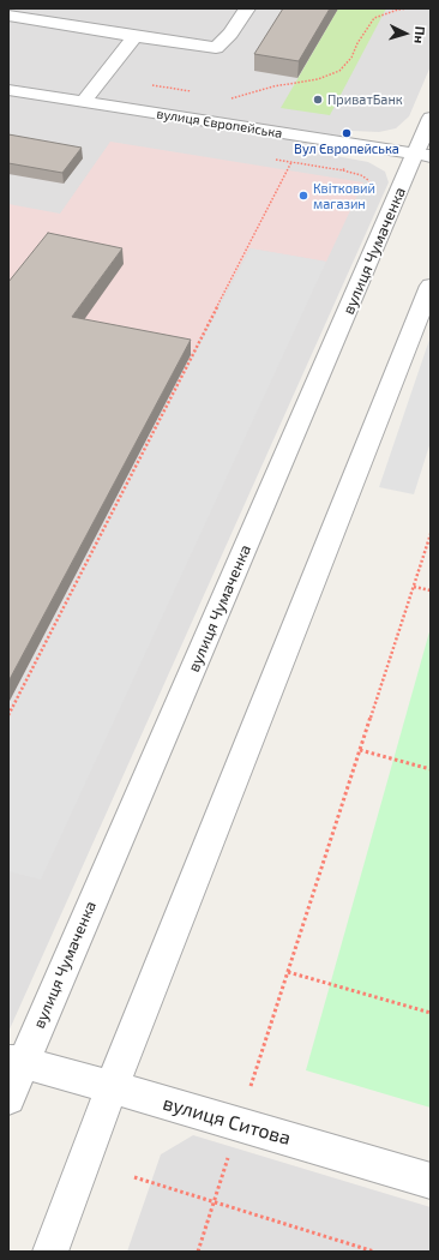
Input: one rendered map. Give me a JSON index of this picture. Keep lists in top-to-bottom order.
{
  "streets": {
    "street": ["вулиця Європейська", "вулиця Чумаченка", "вулиця Ситова"]
  },
  "crossings": [
    ["вулиця Європейська", "вулиця Чумаченка"],
    ["вулиця Чумаченка", "вулиця Ситова"]
  ],
  "places": ["ПриватБанк", "Вул Європейська", "Квітковий магазин"],
  "north": "right"
}
